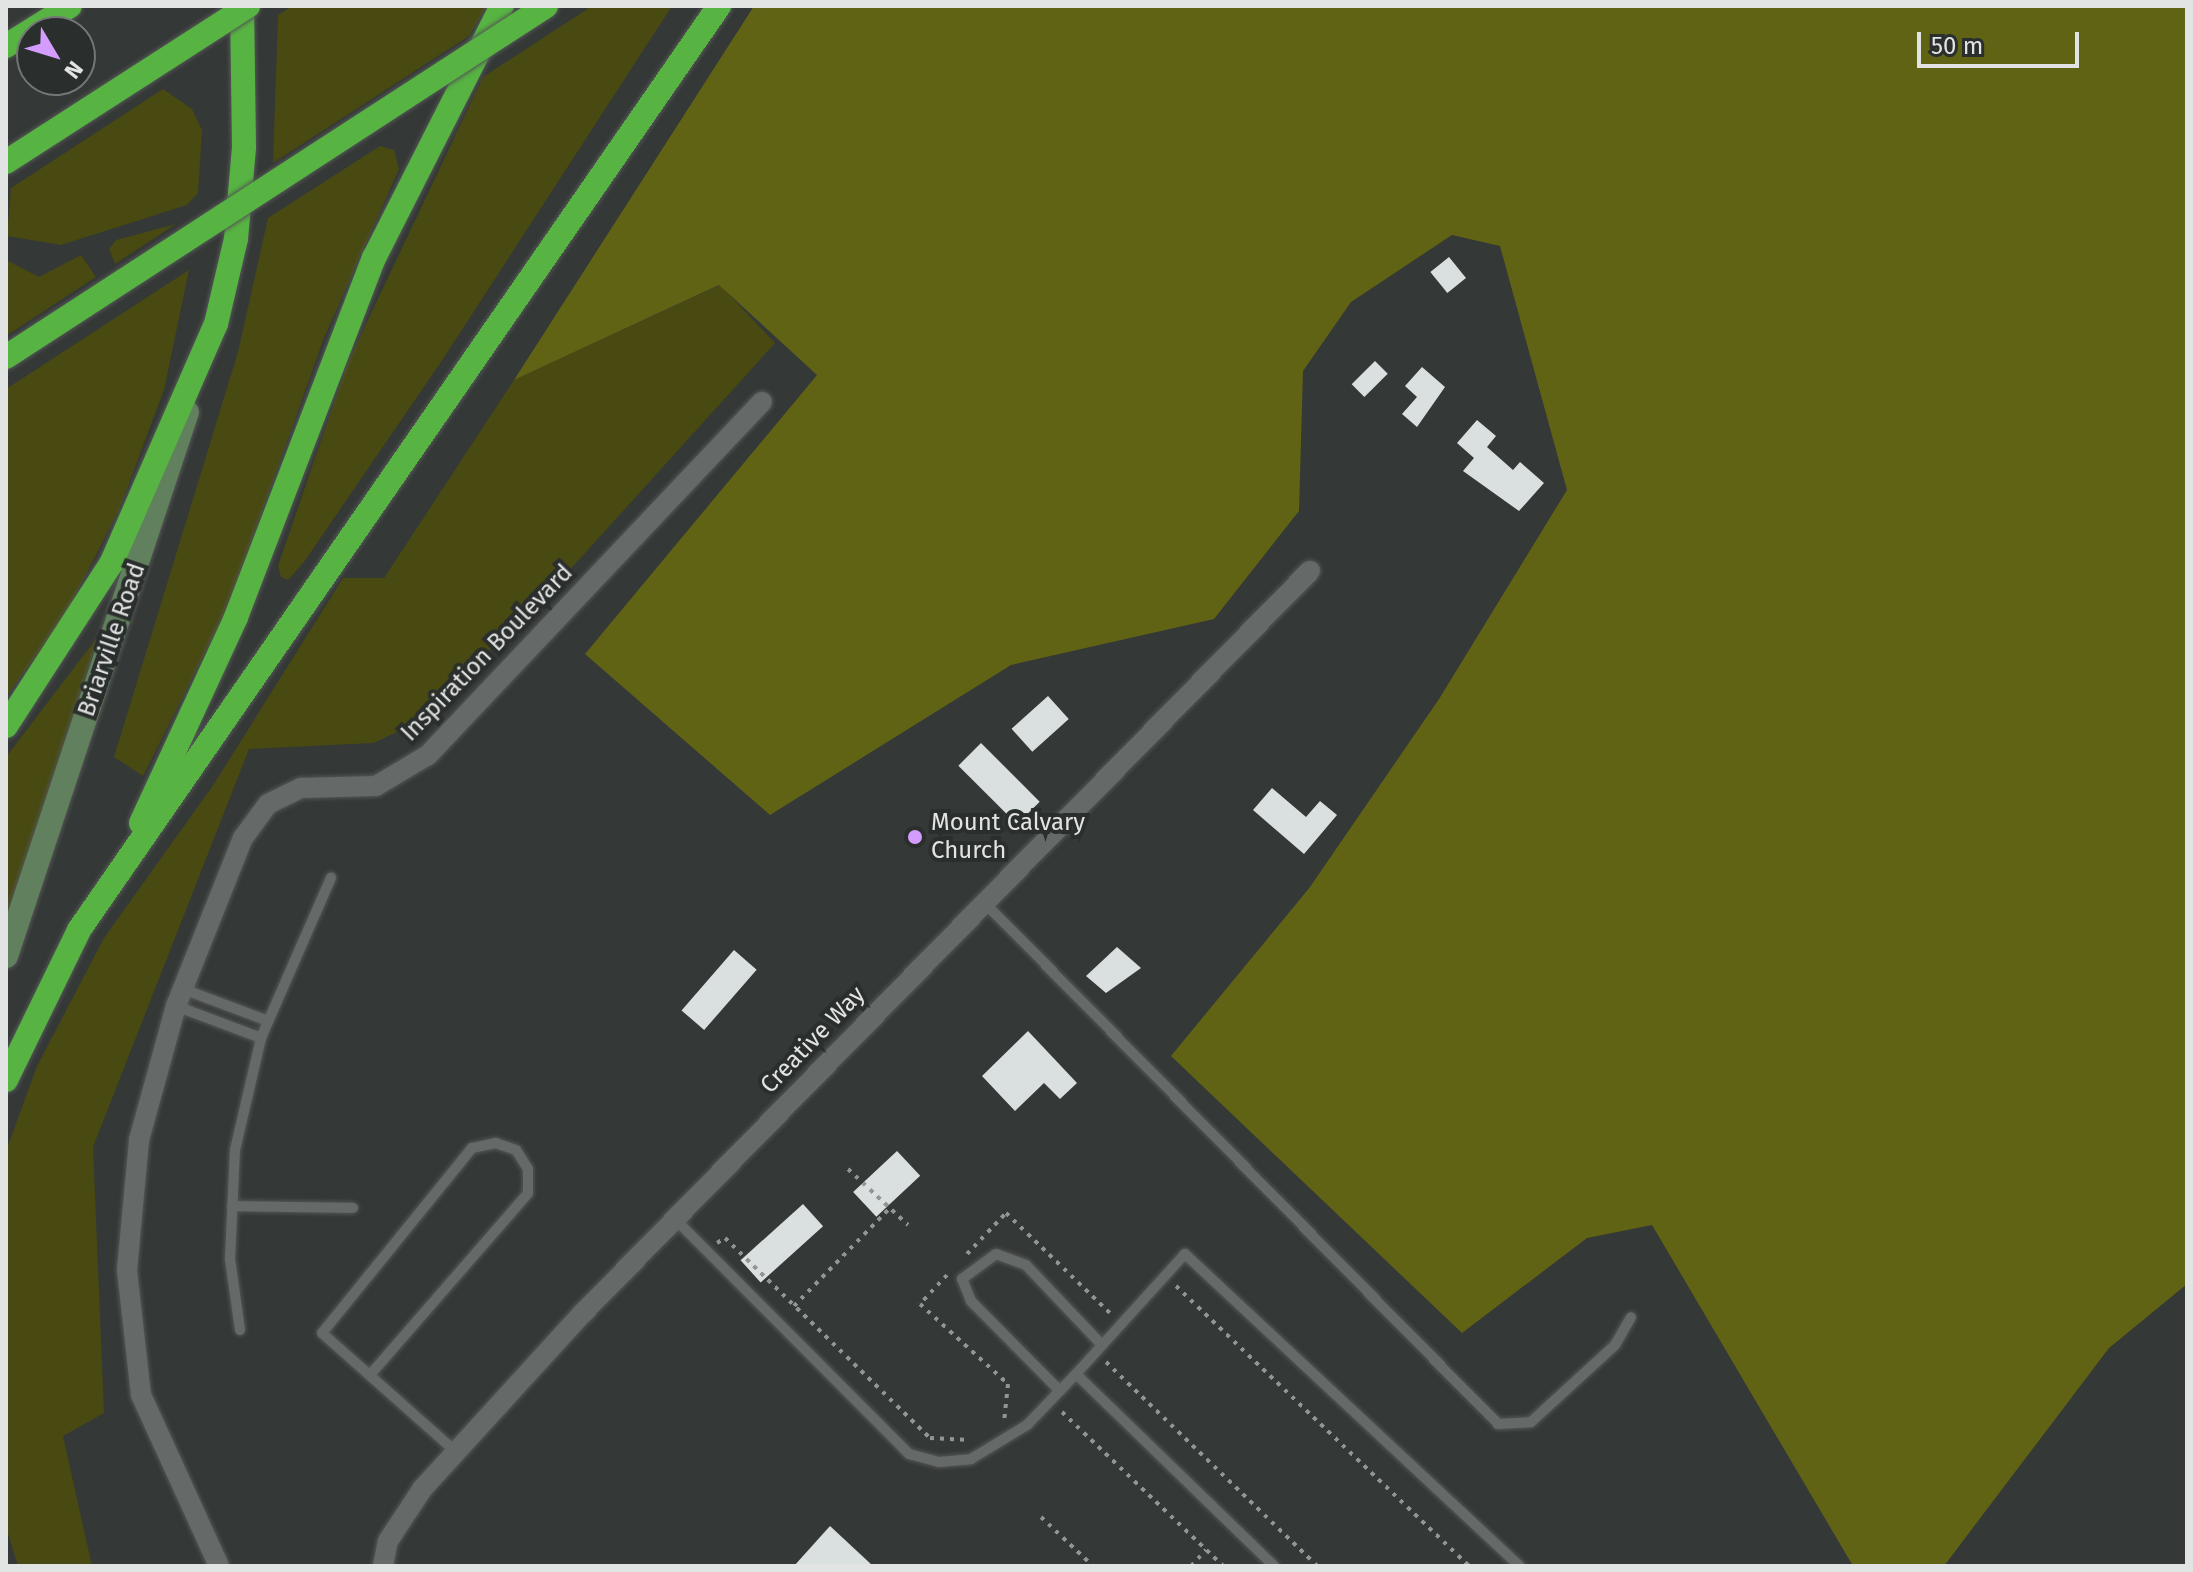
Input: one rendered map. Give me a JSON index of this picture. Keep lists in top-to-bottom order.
{
  "streets": {
    "main road": ["Briarville Road"],
    "street": ["Inspiration Boulevard", "Creative Way"]
  },
  "places": ["Mount Calvary Church"],
  "scale_bar": "50 m",
  "north": "bottom right"
}
